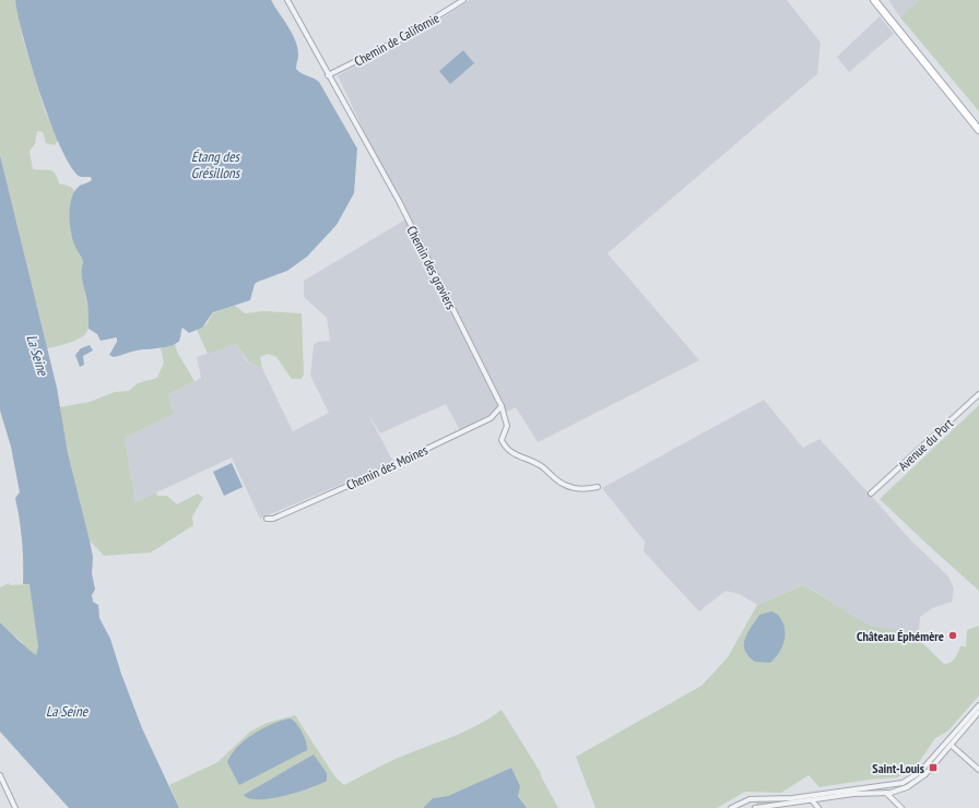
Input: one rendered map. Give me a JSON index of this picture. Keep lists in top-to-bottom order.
{
  "streets": {
    "street": [
      "Chemin de Californie",
      "Chemin des graviers",
      "Avenue du Port",
      "Chemin des Moines"
    ]
  },
  "crossings": [
    ["Chemin de Californie", "Chemin des graviers"],
    ["Chemin des graviers", "Chemin des Moines"]
  ],
  "water": ["Étang des Grésillons", "La Seine"],
  "places": {
    "other": ["Château Éphémère"],
    "transit": ["Saint-Louis"]
  }
}
